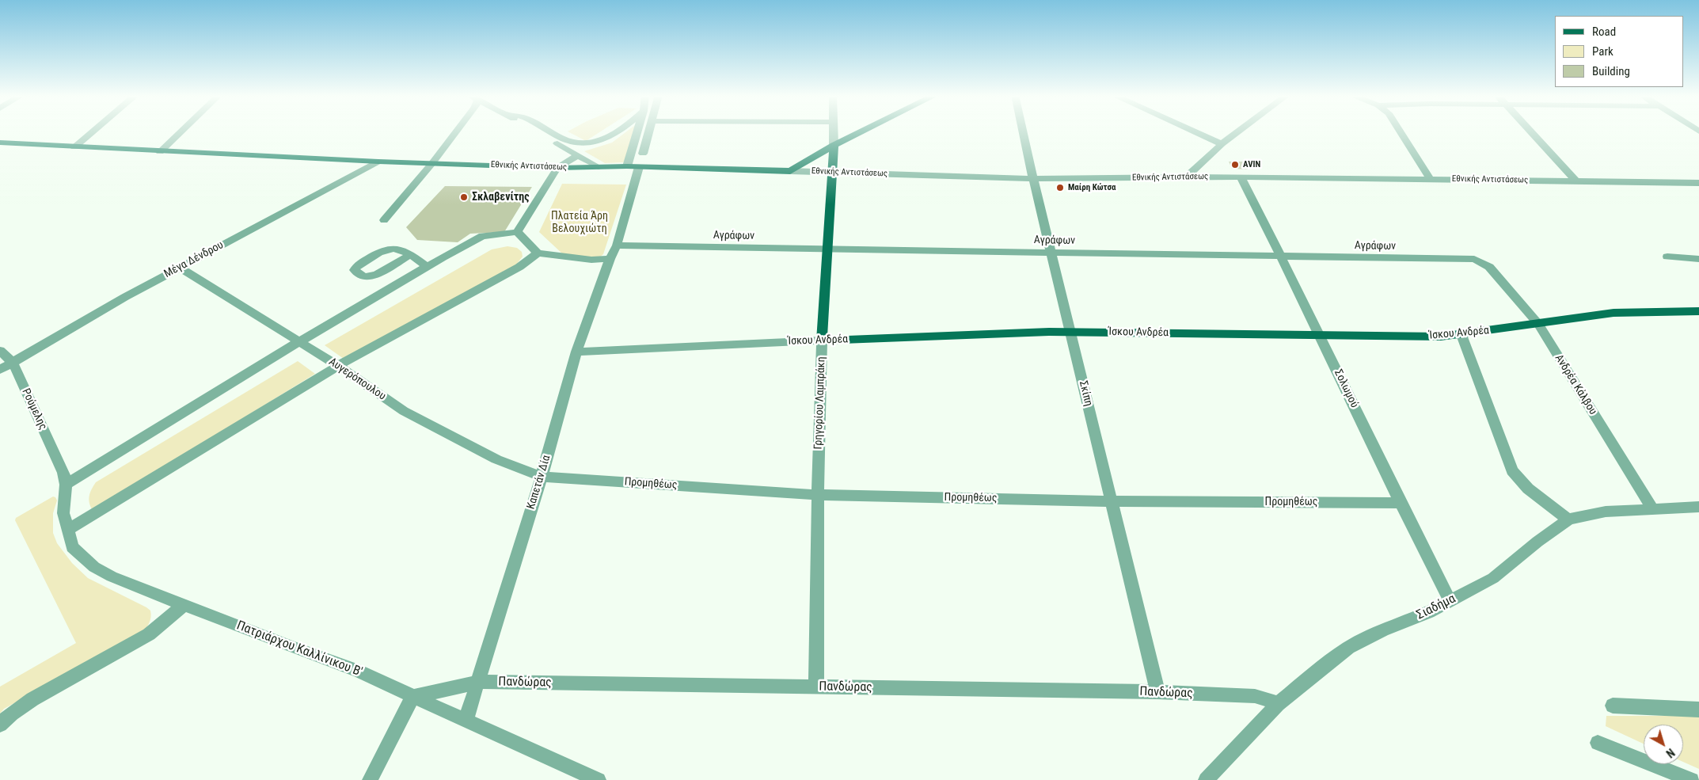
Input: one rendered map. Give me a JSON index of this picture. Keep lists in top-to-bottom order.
{
  "streets": {
    "main road": ["Εθνικής Αντιστάσεως", "Ίσκου Ανδρέα", "Γρηγορίου Λαμπράκη"],
    "street": [
      "Αγράφων",
      "Μέγα Δένδρου",
      "Αυγερόπουλου",
      "Ανδρέα Κάλβου",
      "Σολωμού",
      "Σκίπη",
      "Ρούμελης",
      "Καπετάν Δία",
      "Προμηθέως",
      "Σιαδήμα",
      "Πατριάρχου Καλλίνικου B'",
      "Πανδώρας"
    ]
  },
  "crossings": [
    ["Εθνικής Αντιστάσεως", "Μέγα Δένδρου"],
    ["Εθνικής Αντιστάσεως", "Σολωμού"],
    ["Εθνικής Αντιστάσεως", "Σκίπη"],
    ["Εθνικής Αντιστάσεως", "Γρηγορίου Λαμπράκη"],
    ["Εθνικής Αντιστάσεως", "Καπετάν Δία"],
    ["Αγράφων", "Ανδρέα Κάλβου"],
    ["Αγράφων", "Σολωμού"],
    ["Αγράφων", "Σκίπη"],
    ["Αγράφων", "Γρηγορίου Λαμπράκη"],
    ["Αγράφων", "Καπετάν Δία"],
    ["Μέγα Δένδρου", "Αυγερόπουλου"],
    ["Μέγα Δένδρου", "Ρούμελης"],
    ["Ίσκου Ανδρέα", "Ανδρέα Κάλβου"],
    ["Ίσκου Ανδρέα", "Σολωμού"],
    ["Ίσκου Ανδρέα", "Σκίπη"],
    ["Ίσκου Ανδρέα", "Γρηγορίου Λαμπράκη"],
    ["Ίσκου Ανδρέα", "Καπετάν Δία"],
    ["Αυγερόπουλου", "Καπετάν Δία"],
    ["Αυγερόπουλου", "Προμηθέως"],
    ["Ανδρέα Κάλβου", "Σιαδήμα"],
    ["Σολωμού", "Προμηθέως"],
    ["Σολωμού", "Σιαδήμα"],
    ["Σκίπη", "Προμηθέως"],
    ["Σκίπη", "Πανδώρας"],
    ["Γρηγορίου Λαμπράκη", "Προμηθέως"],
    ["Γρηγορίου Λαμπράκη", "Πανδώρας"],
    ["Ρούμελης", "Πατριάρχου Καλλίνικου B'"],
    ["Καπετάν Δία", "Προμηθέως"],
    ["Καπετάν Δία", "Πατριάρχου Καλλίνικου B'"],
    ["Καπετάν Δία", "Πανδώρας"],
    ["Σιαδήμα", "Πανδώρας"],
    ["Πατριάρχου Καλλίνικου B'", "Πανδώρας"]
  ],
  "parks": ["Πλατεία Άρη Βελουχιώτη"],
  "places": ["AVIN", "Μαίρη Κώτσα", "Σκλαβενίτης"],
  "legend": ["Road", "Park", "Building"],
  "north": "bottom right"
}
